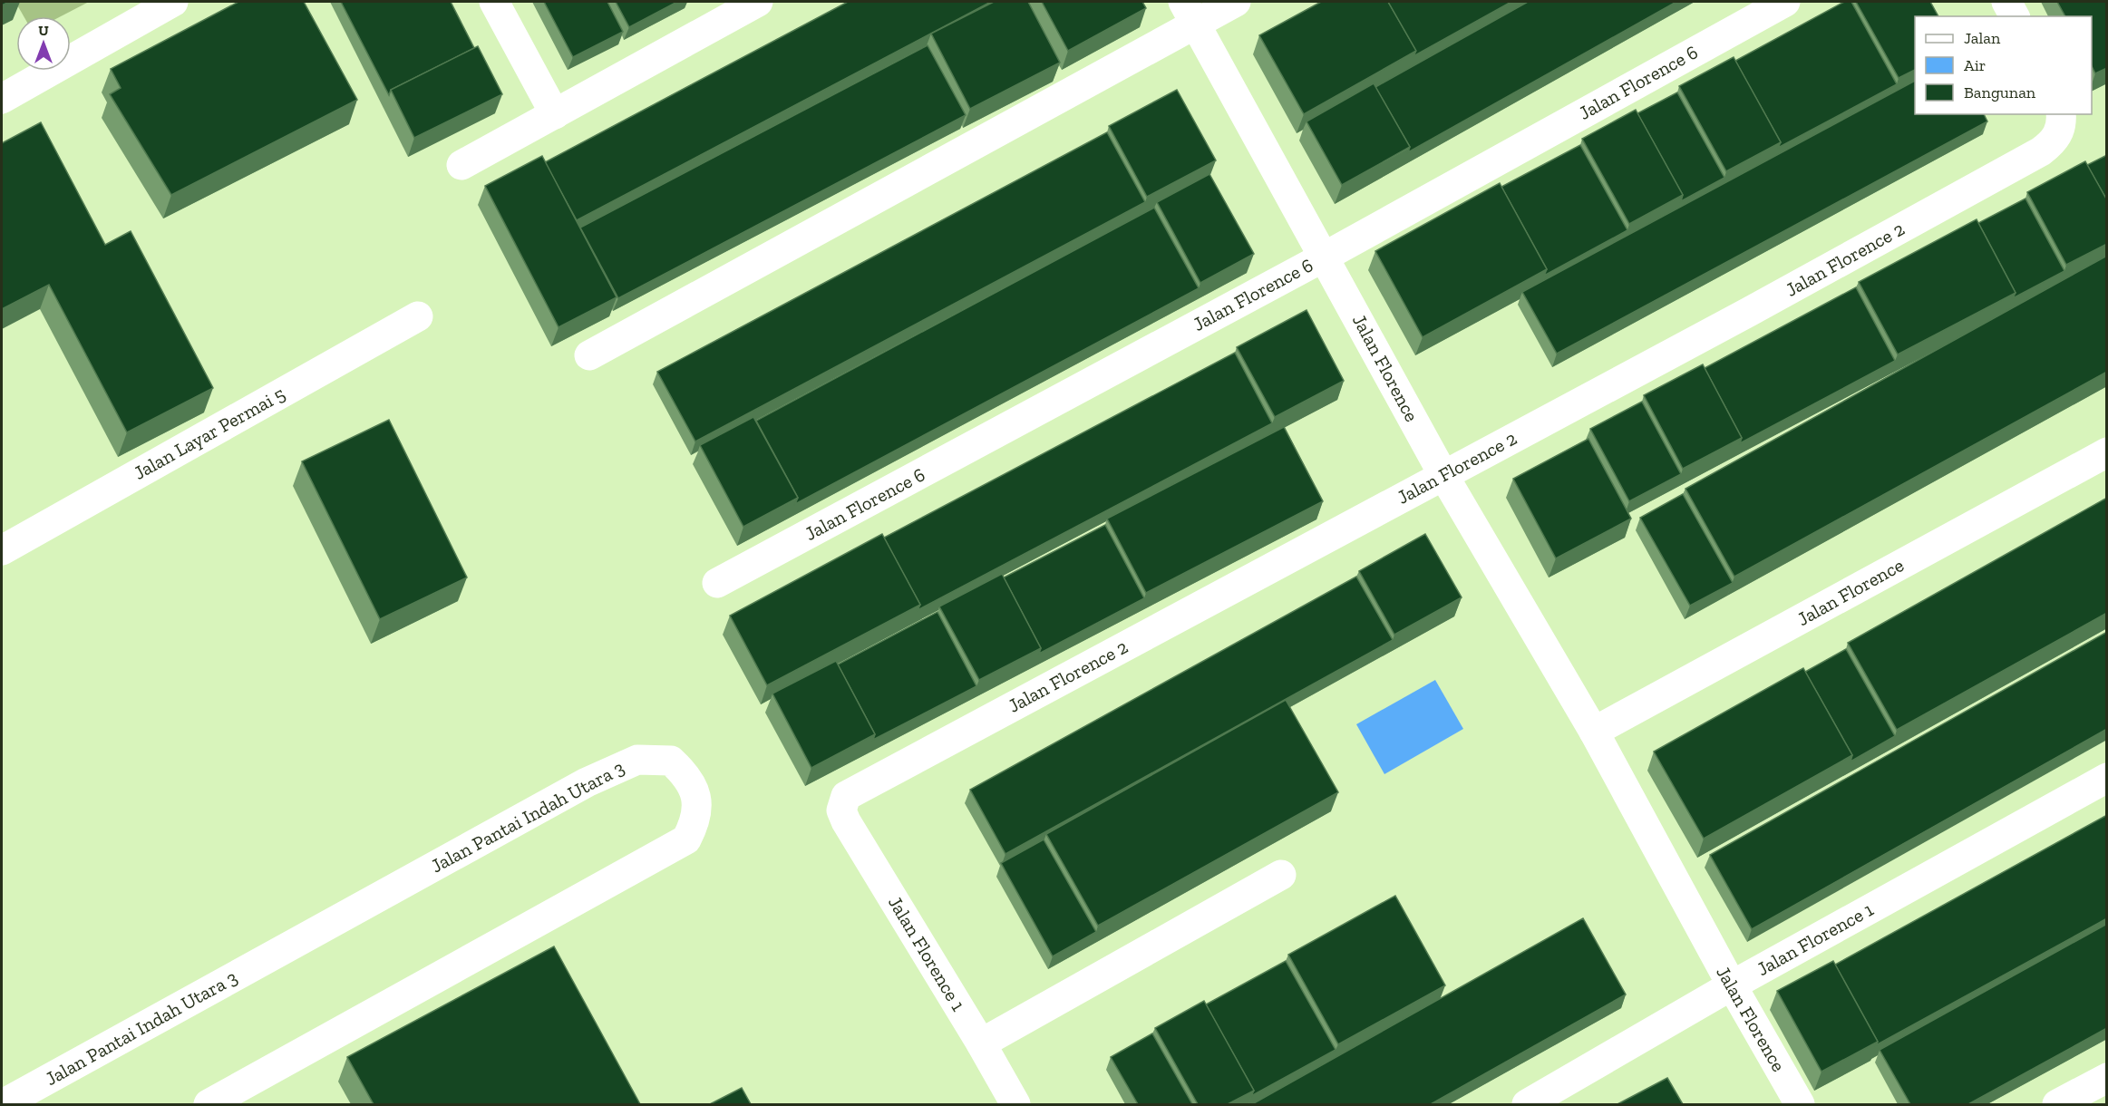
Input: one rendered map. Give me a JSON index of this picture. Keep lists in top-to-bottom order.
{
  "streets": {
    "street": [
      "Jalan Florence 6",
      "Jalan Florence 2",
      "Jalan Florence",
      "Jalan Layar Permai 5",
      "Jalan Pantai Indah Utara 3",
      "Jalan Florence 1"
    ]
  },
  "crossings": [
    ["Jalan Florence 6", "Jalan Florence"],
    ["Jalan Florence 2", "Jalan Florence"],
    ["Jalan Florence 2", "Jalan Florence 1"],
    ["Jalan Florence", "Jalan Florence 1"]
  ],
  "legend": ["Jalan", "Air", "Bangunan"],
  "north": "top"
}
